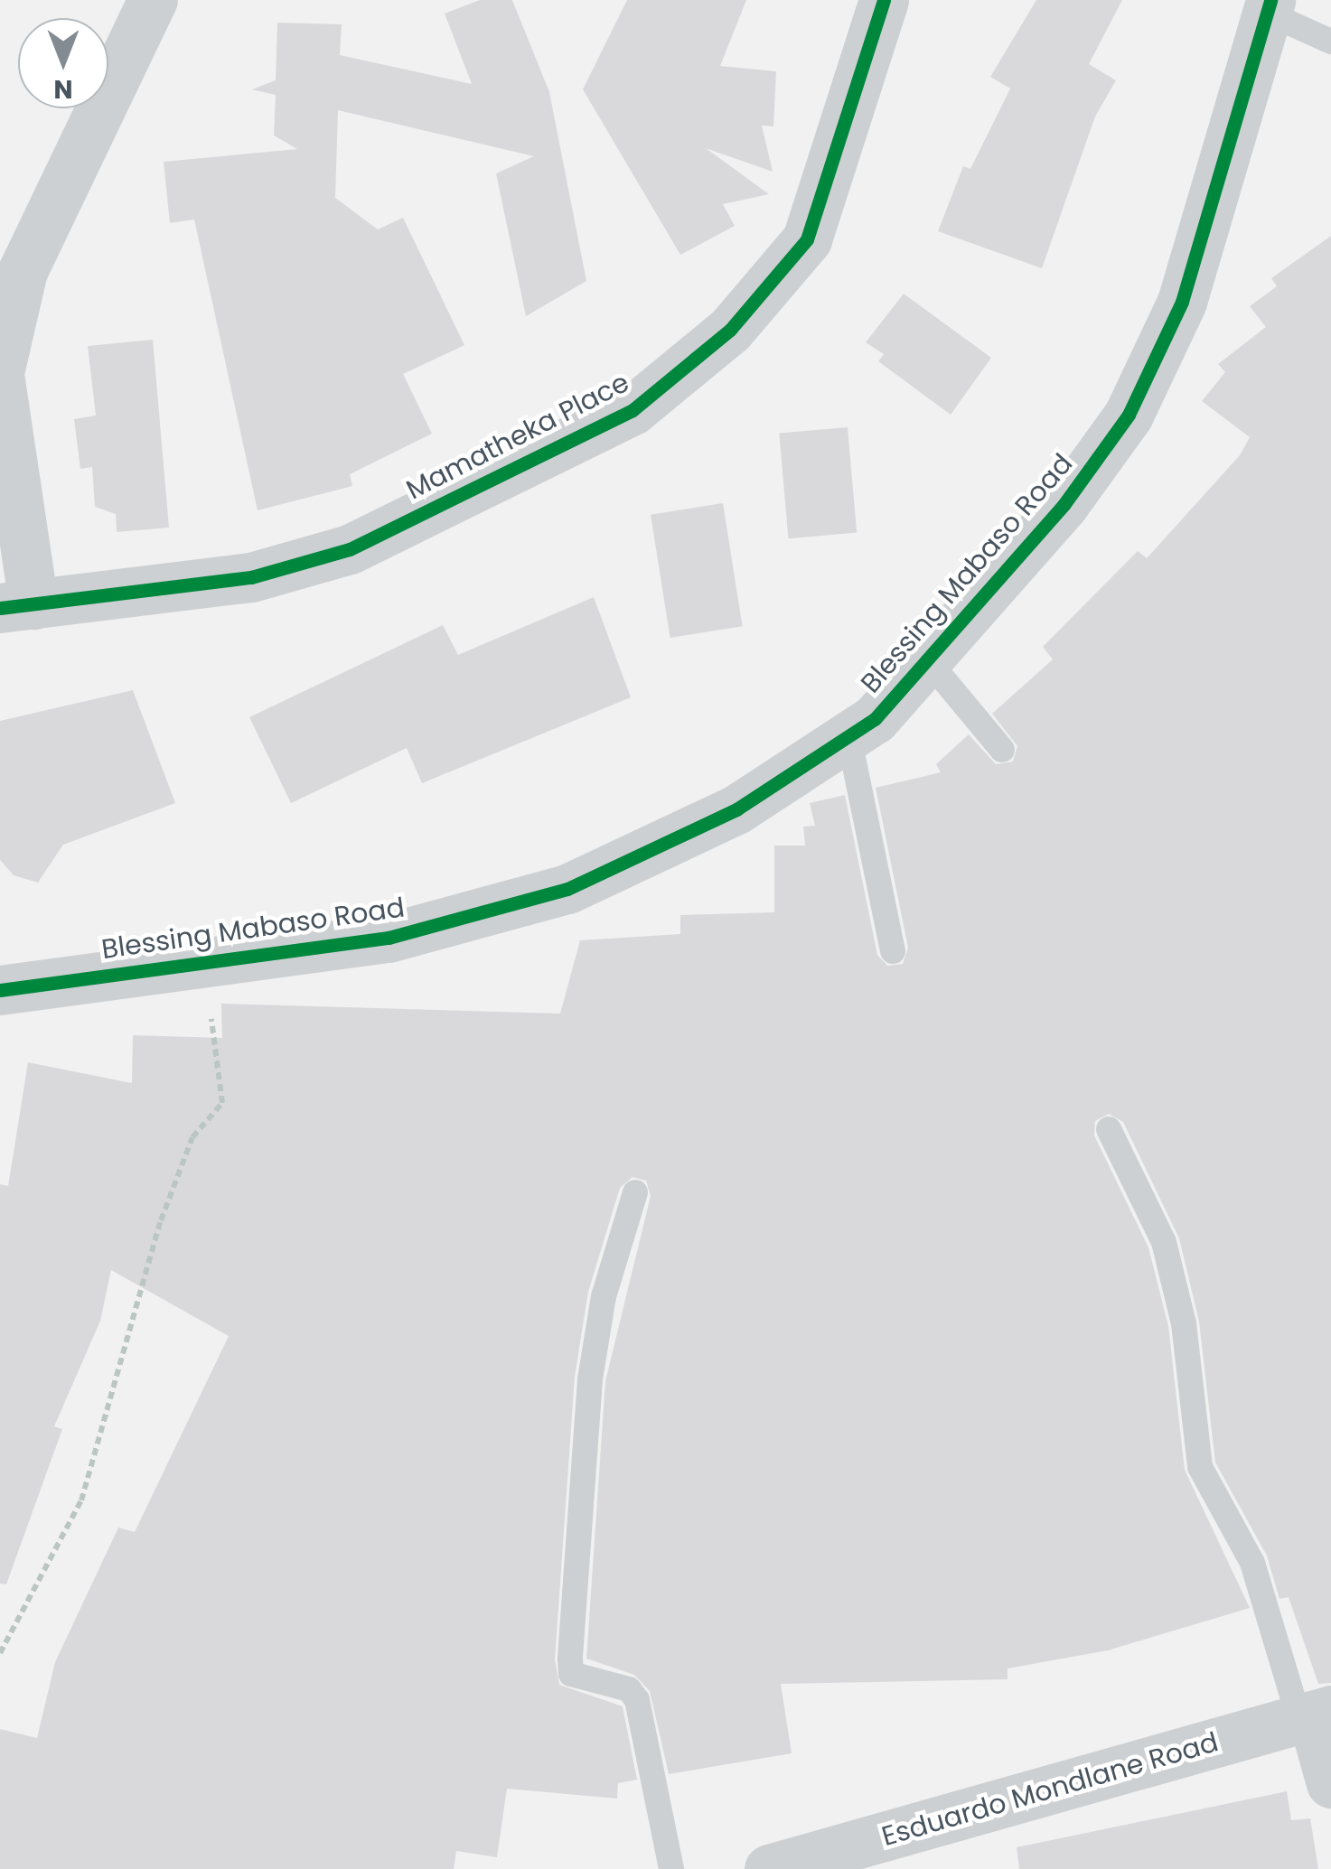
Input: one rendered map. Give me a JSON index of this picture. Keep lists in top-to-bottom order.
{
  "streets": {
    "street": ["Mamatheka Place", "Blessing Mabaso Road", "Esduardo Mondlane Road"]
  },
  "north": "bottom"
}
